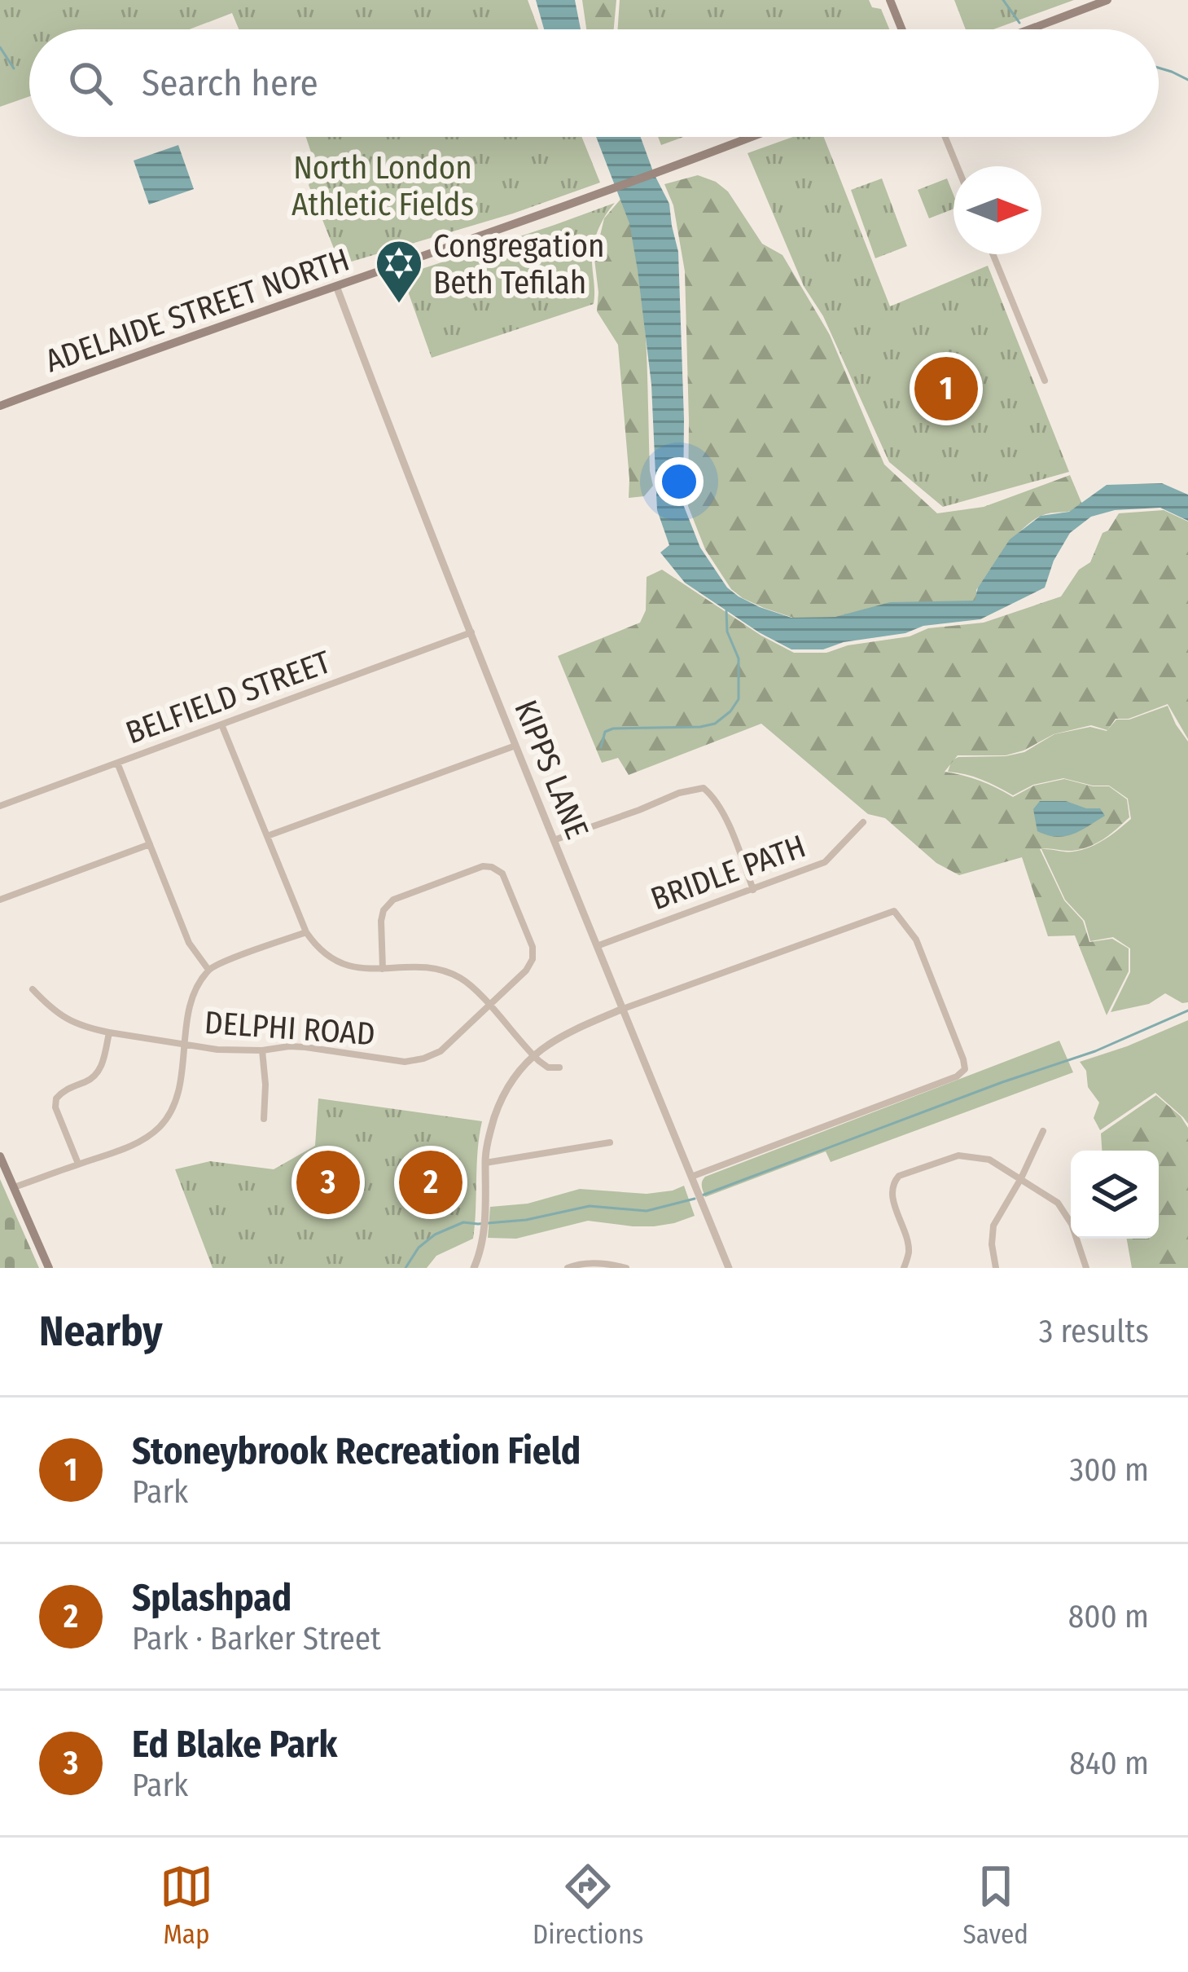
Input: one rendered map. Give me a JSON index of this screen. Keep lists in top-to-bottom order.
{
  "streets": {
    "main road": ["ADELAIDE STREET NORTH"],
    "street": [
      "BELFIELD STREET",
      "KIPPS LANE",
      "BRIDLE PATH",
      "DELPHI ROAD"
    ]
  },
  "crossings": [
    ["ADELAIDE STREET NORTH", "KIPPS LANE"],
    ["BELFIELD STREET", "KIPPS LANE"],
    ["KIPPS LANE", "BRIDLE PATH"]
  ],
  "parks": ["North London Athletic Fields"],
  "places": {
    "synagogue": ["Congregation Beth Tefilah"]
  },
  "north": "right",
  "page": {
    "search": "Search here",
    "pins": ["1", "2", "3"],
    "heading": ["Nearby", "3 results"],
    "list": [
      {
        "mark": "1",
        "name": "Stoneybrook Recreation Field",
        "note": "Park",
        "value": "300 m"
      },
      {
        "mark": "2",
        "name": "Splashpad",
        "note": "Park · Barker Street",
        "value": "800 m"
      },
      {
        "mark": "3",
        "name": "Ed Blake Park",
        "note": "Park",
        "value": "840 m"
      }
    ],
    "nav": ["Map", "Directions", "Saved"]
  }
}
